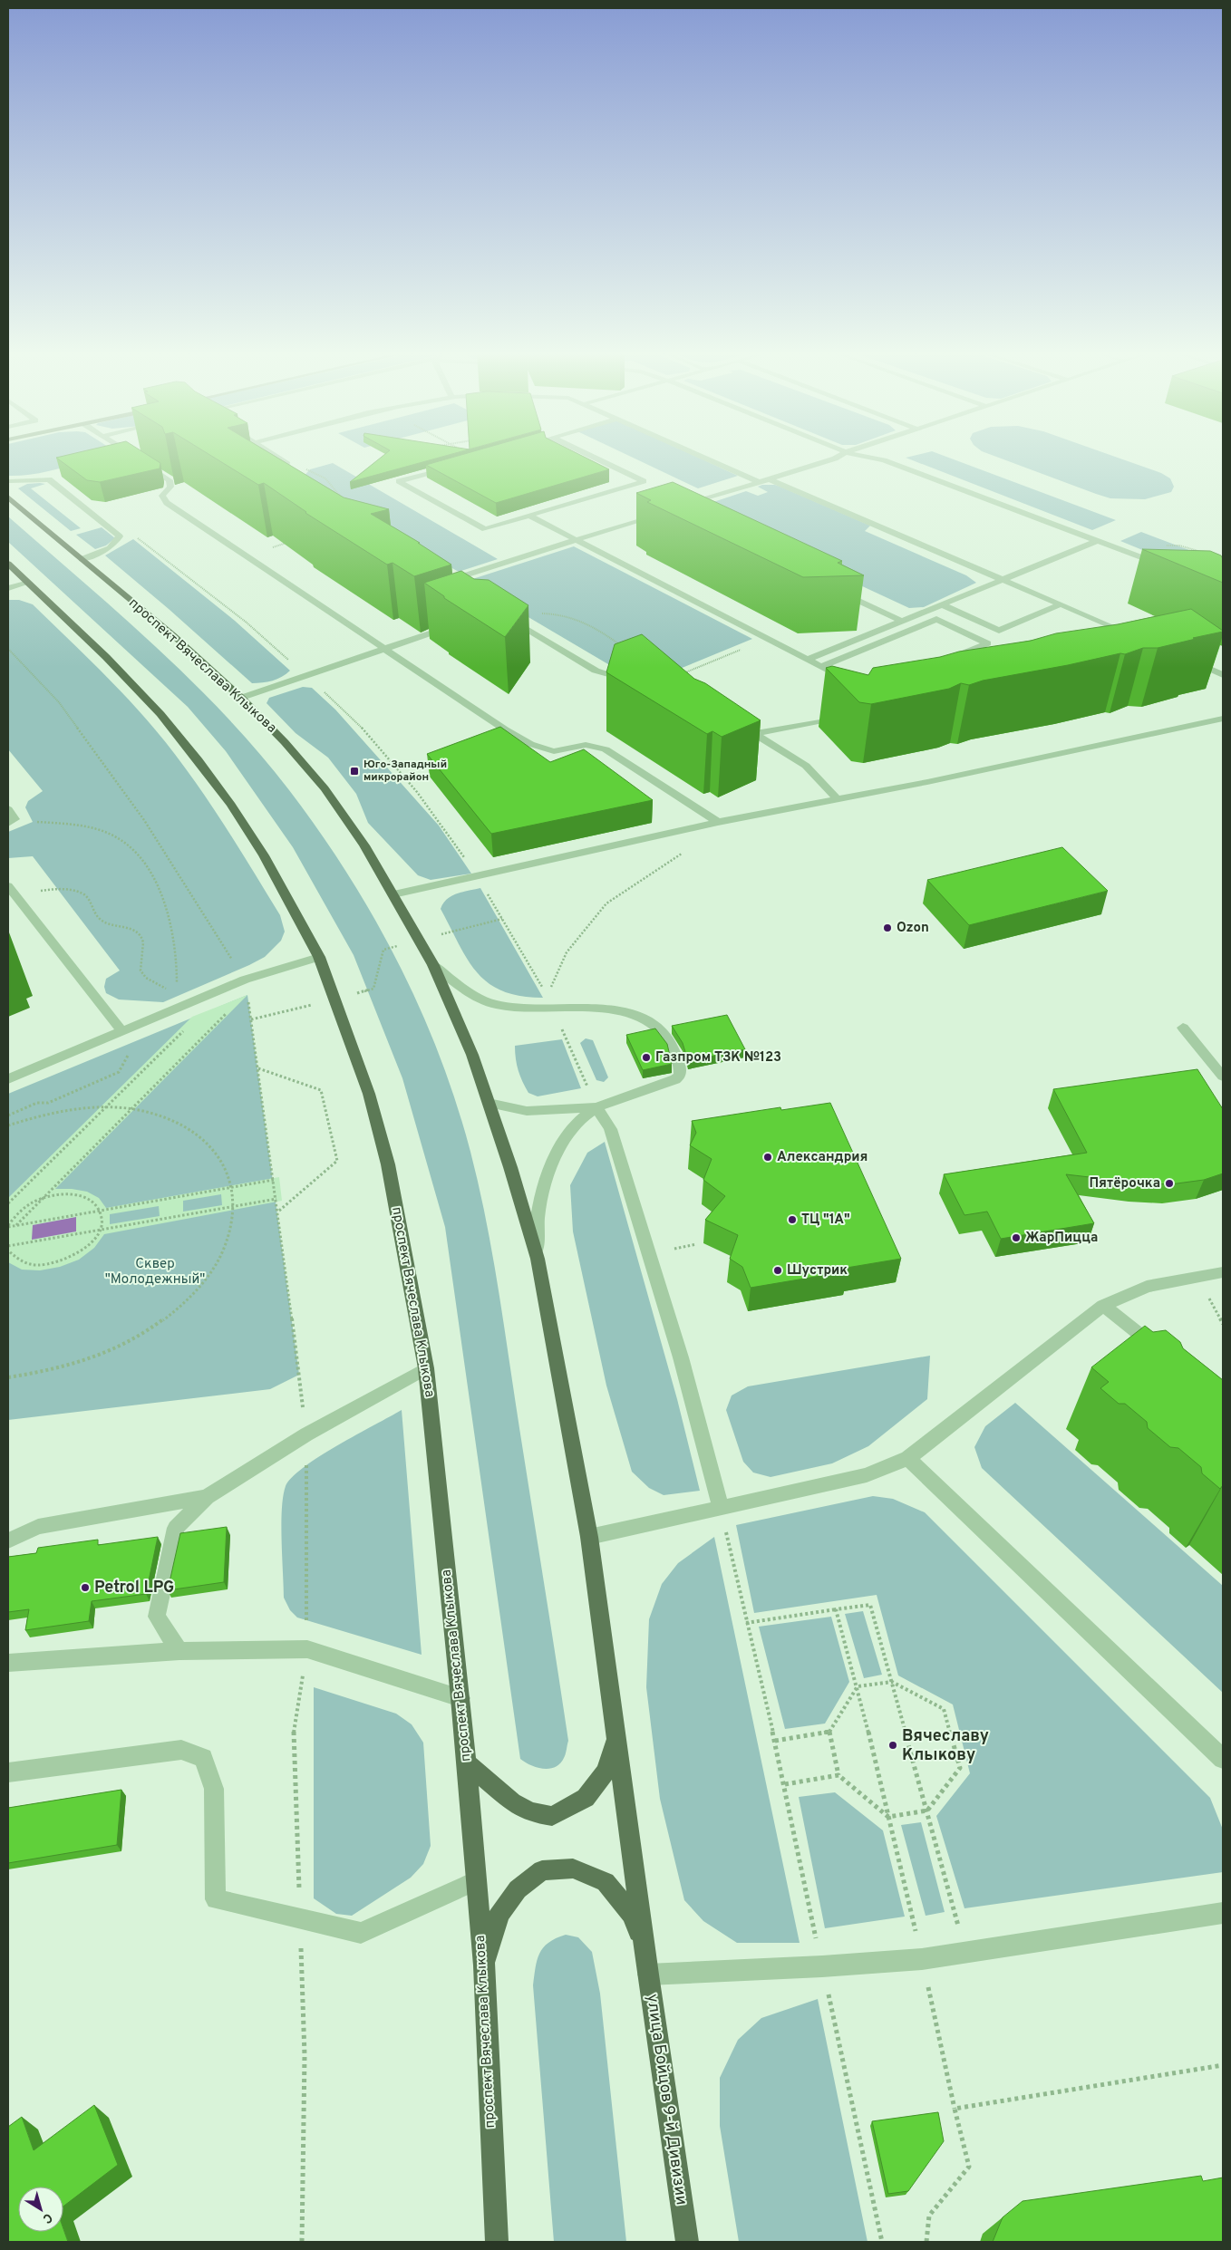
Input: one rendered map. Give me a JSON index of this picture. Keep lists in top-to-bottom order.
{
  "streets": {
    "main road": ["проспект Вячеслава Клыкова", "улица Бойцов 9-й Дивизии"]
  },
  "crossings": [
    ["проспект Вячеслава Клыкова", "улица Бойцов 9-й Дивизии"]
  ],
  "parks": ["Сквер \"Молодежный\""],
  "places": {
    "transit": ["Юго-Западный микрорайон"],
    "other": [
      "Ozon",
      "Газпром ТЗК №123",
      "Александрия",
      "Пятёрочка",
      "ТЦ \"1А\"",
      "ЖарПицца",
      "Шустрик",
      "Petrol LPG",
      "Вячеславу Клыкову"
    ]
  },
  "north": "bottom right"
}
